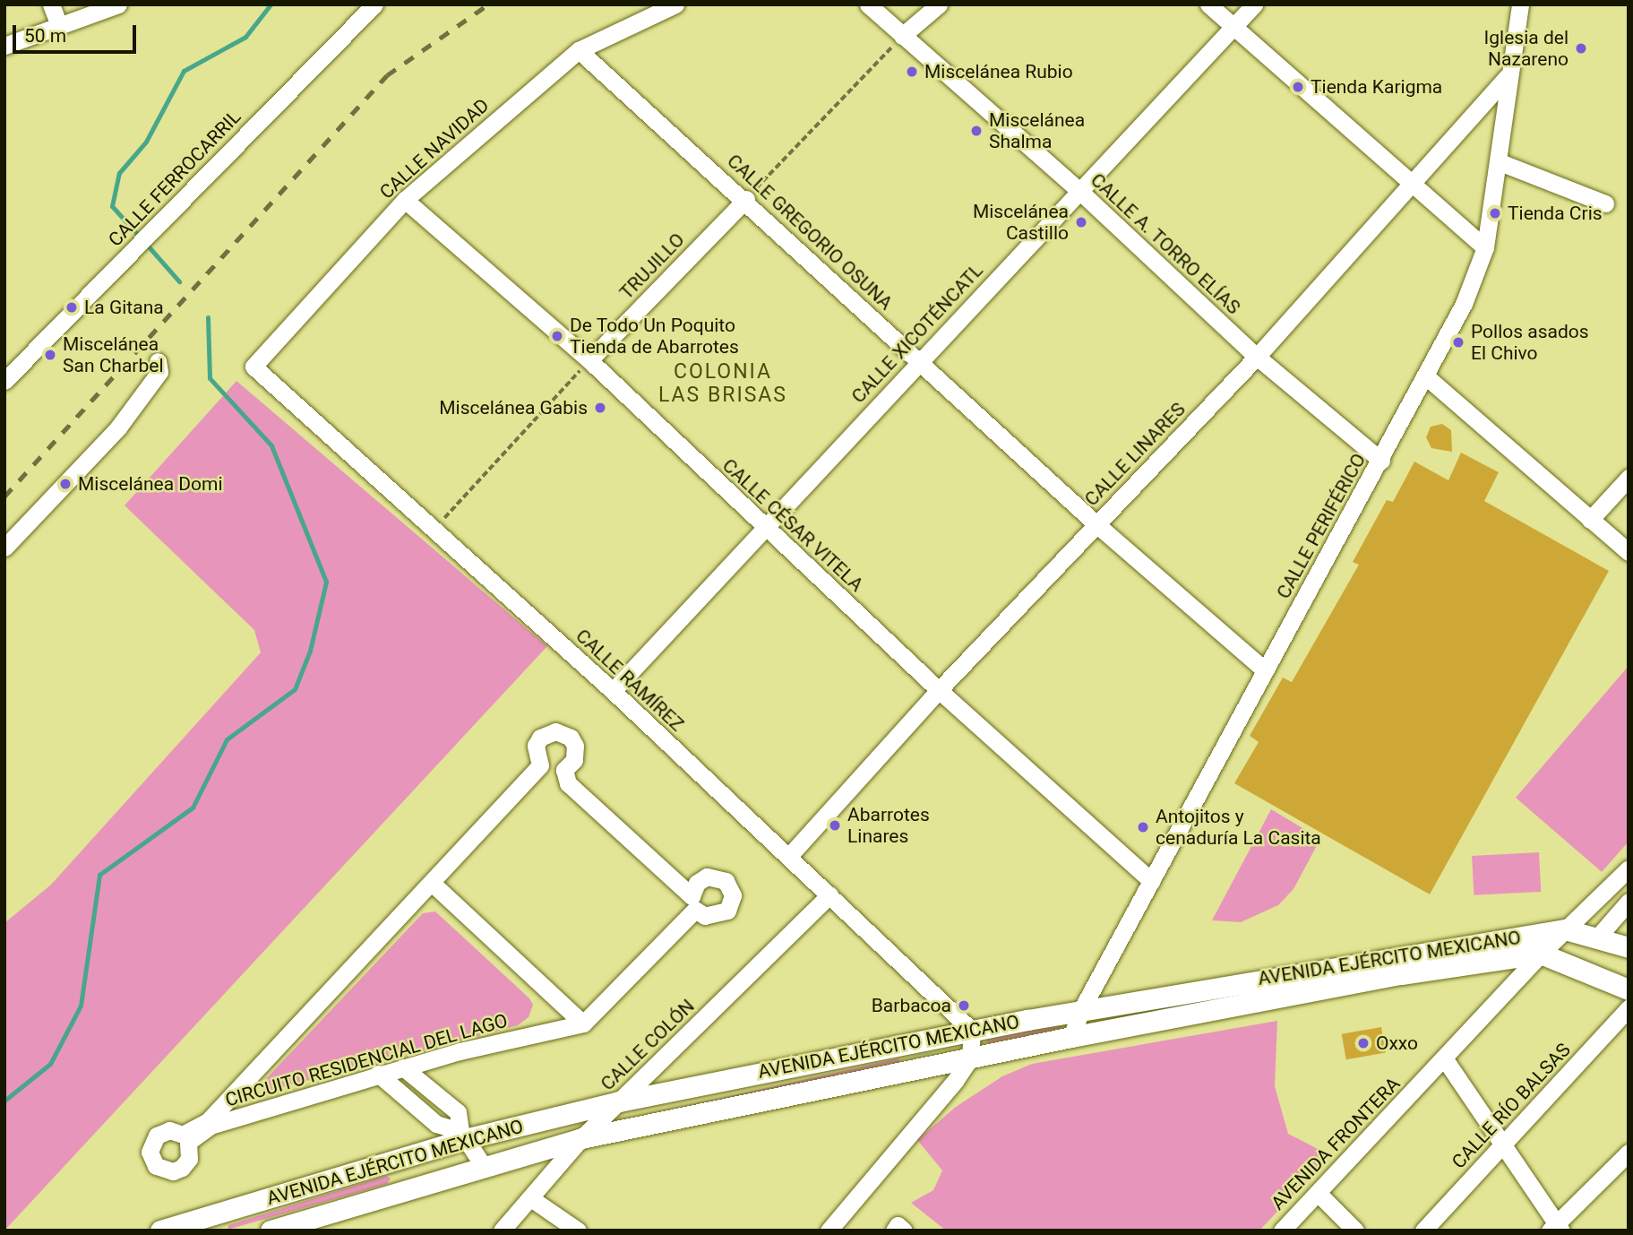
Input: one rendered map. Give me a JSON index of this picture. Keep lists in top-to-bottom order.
{
  "streets": {
    "main road": ["AVENIDA EJÉRCITO MEXICANO"],
    "street": [
      "CALLE NAVIDAD",
      "CALLE FERROCARRIL",
      "CALLE GREGORIO OSUNA",
      "CALLE A. TORRO ELÍAS",
      "TRUJILLO",
      "CALLE XICOTÉNCATL",
      "CALLE LINARES",
      "CALLE CÉSAR VITELA",
      "CALLE PERIFÉRICO",
      "CALLE RAMÍREZ",
      "CALLE COLÓN",
      "CIRCUITO RESIDENCIAL DEL LAGO",
      "CALLE RÍO BALSAS",
      "AVENIDA FRONTERA"
    ]
  },
  "crossings": [
    ["CALLE NAVIDAD", "CALLE GREGORIO OSUNA"],
    ["CALLE NAVIDAD", "CALLE CÉSAR VITELA"],
    ["CALLE NAVIDAD", "CALLE RAMÍREZ"],
    ["CALLE GREGORIO OSUNA", "TRUJILLO"],
    ["CALLE GREGORIO OSUNA", "CALLE XICOTÉNCATL"],
    ["CALLE GREGORIO OSUNA", "CALLE LINARES"],
    ["CALLE GREGORIO OSUNA", "CALLE PERIFÉRICO"],
    ["CALLE A. TORRO ELÍAS", "CALLE XICOTÉNCATL"],
    ["CALLE A. TORRO ELÍAS", "CALLE LINARES"],
    ["CALLE A. TORRO ELÍAS", "CALLE PERIFÉRICO"],
    ["TRUJILLO", "CALLE CÉSAR VITELA"],
    ["CALLE XICOTÉNCATL", "CALLE CÉSAR VITELA"],
    ["CALLE XICOTÉNCATL", "CALLE RAMÍREZ"],
    ["CALLE LINARES", "CALLE CÉSAR VITELA"],
    ["CALLE LINARES", "CALLE PERIFÉRICO"],
    ["CALLE LINARES", "CALLE RAMÍREZ"],
    ["CALLE CÉSAR VITELA", "CALLE PERIFÉRICO"],
    ["CALLE PERIFÉRICO", "AVENIDA EJÉRCITO MEXICANO"],
    ["CALLE RAMÍREZ", "AVENIDA EJÉRCITO MEXICANO"],
    ["CALLE RAMÍREZ", "CALLE COLÓN"],
    ["AVENIDA EJÉRCITO MEXICANO", "CALLE COLÓN"],
    ["AVENIDA EJÉRCITO MEXICANO", "AVENIDA FRONTERA"]
  ],
  "districts": ["COLONIA LAS BRISAS"],
  "places": [
    "Iglesia del Nazareno",
    "Miscelánea Rubio",
    "Tienda Karigma",
    "Miscelánea Shalma",
    "Tienda Cris",
    "Miscelánea Castillo",
    "La Gitana",
    "De Todo Un Poquito Tienda de Abarrotes",
    "Pollos asados El Chivo",
    "Miscelánea San Charbel",
    "Miscelánea Gabis",
    "Miscelánea Domi",
    "Abarrotes Linares",
    "Antojitos y cenaduría La Casita",
    "Barbacoa",
    "Oxxo"
  ],
  "scale_bar": "50 m"
}
